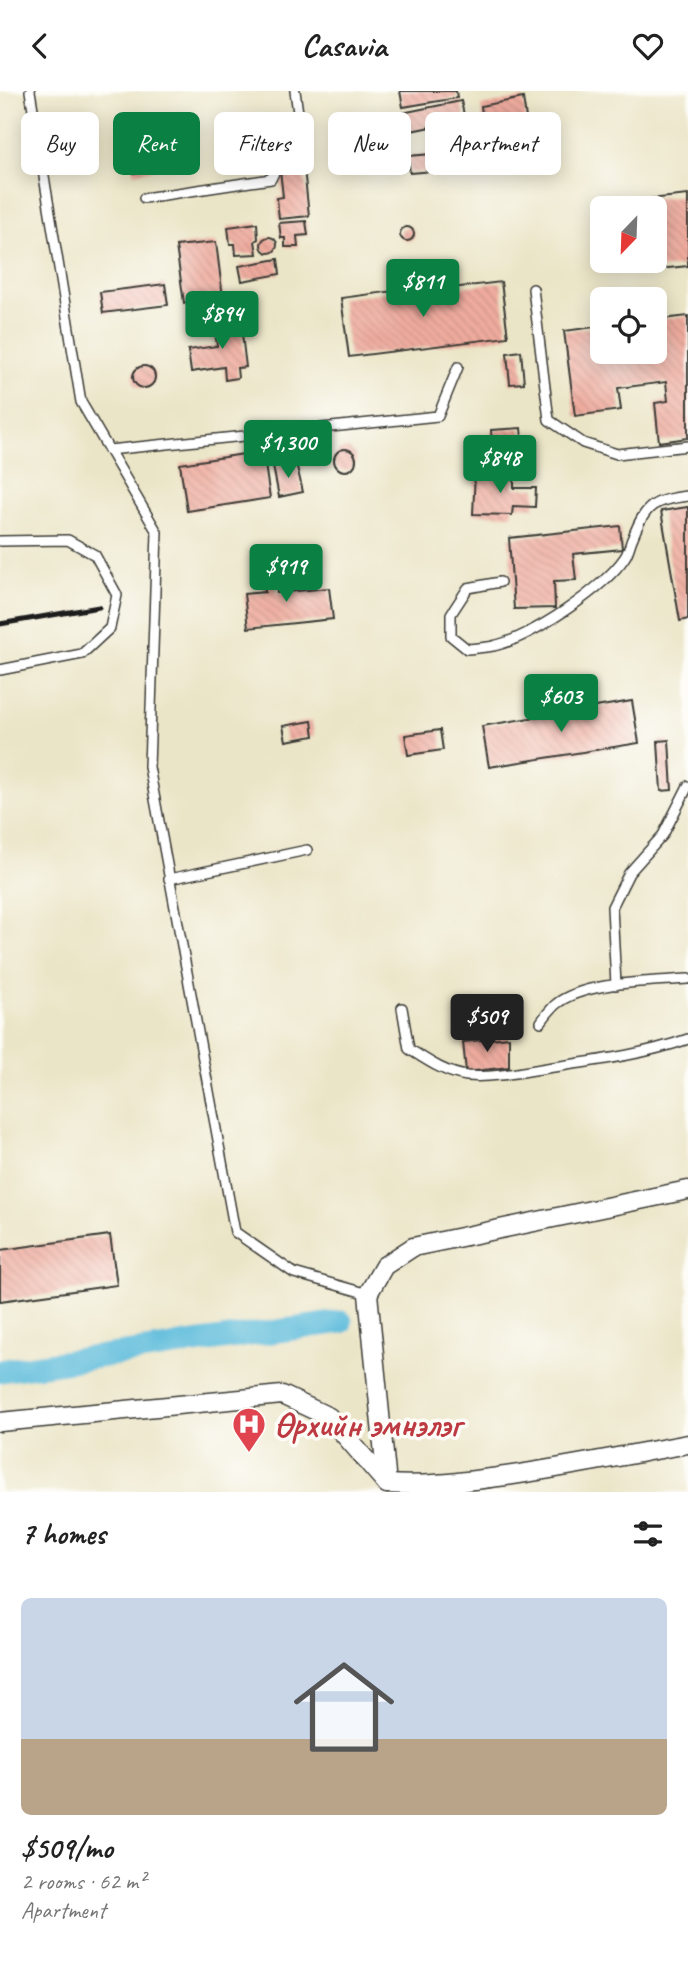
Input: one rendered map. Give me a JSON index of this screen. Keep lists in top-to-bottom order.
{
  "places": {
    "hospital": ["Өрхийн эмнэлэг"]
  },
  "north": "bottom left",
  "page": {
    "header": "Casavia",
    "chip": [
      "Buy",
      "Rent",
      "Filters",
      "New",
      "Apartment"
    ],
    "price": [
      "$811",
      "$894",
      "$1,300",
      "$848",
      "$919",
      "$603",
      "$509"
    ],
    "heading": "7 homes",
    "list": [
      {
        "name": "$509/mo",
        "note": "2 rooms · 62 m² · Apartment"
      }
    ]
  }
}
